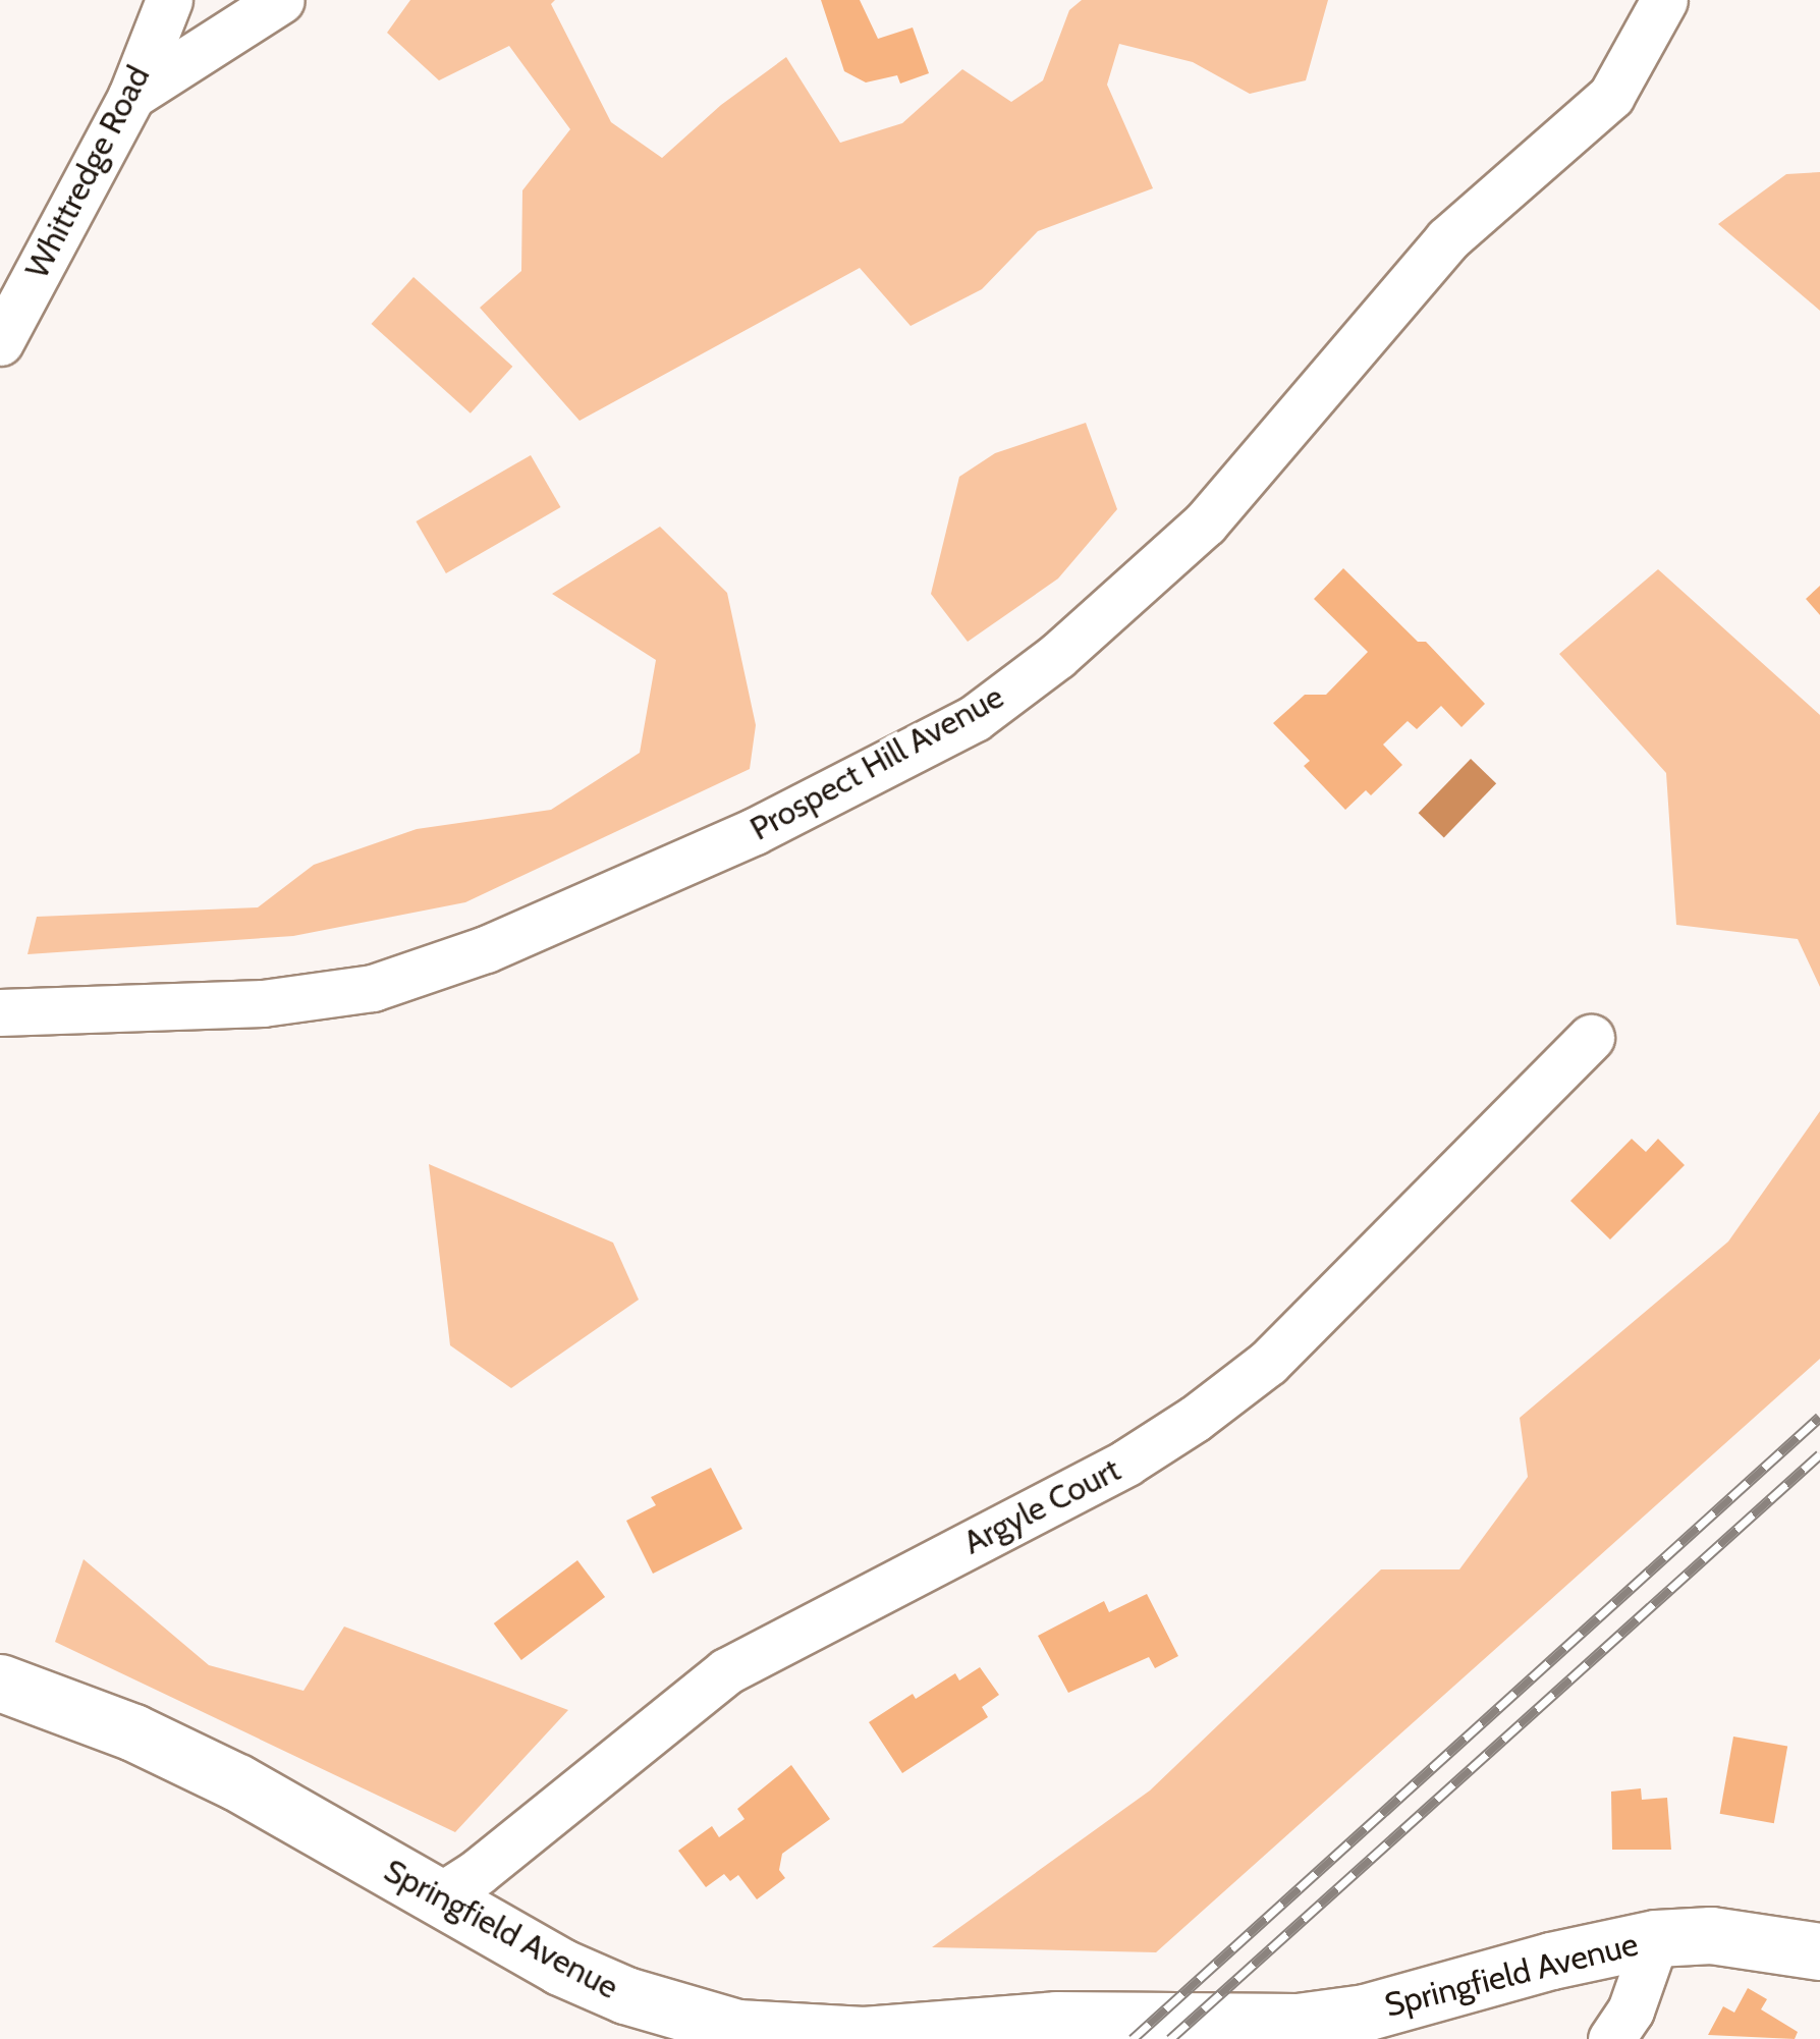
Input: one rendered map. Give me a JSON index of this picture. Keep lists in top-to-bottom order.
{
  "streets": {
    "main road": ["Springfield Avenue"],
    "street": ["Whittredge Road", "Prospect Hill Avenue", "Argyle Court"]
  },
  "crossings": [
    ["Argyle Court", "Springfield Avenue"]
  ]
}
